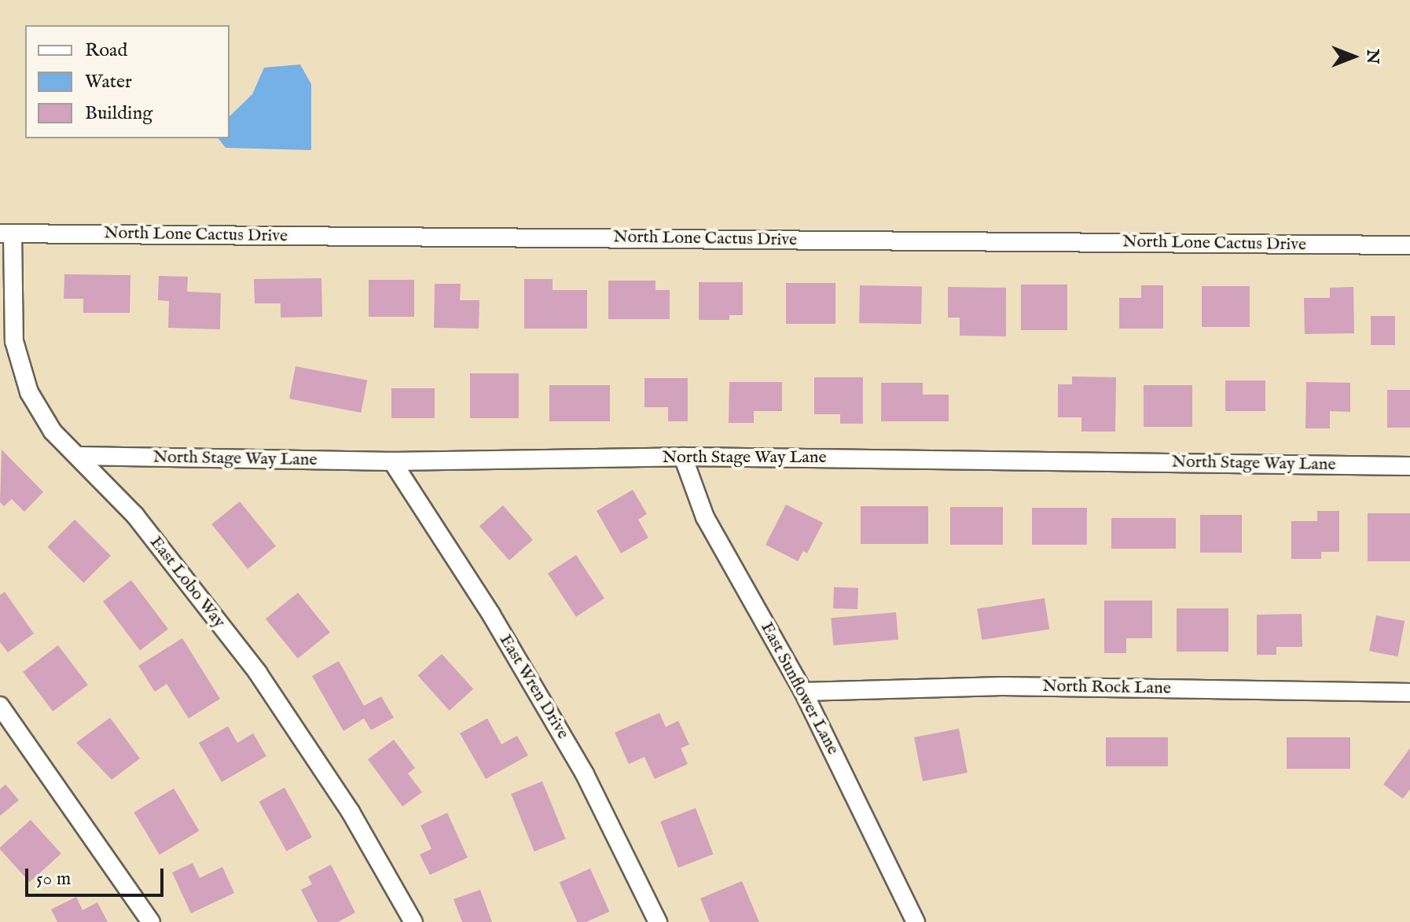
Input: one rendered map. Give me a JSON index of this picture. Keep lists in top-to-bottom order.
{
  "streets": {
    "street": [
      "North Lone Cactus Drive",
      "North Stage Way Lane",
      "East Lobo Way",
      "East Wren Drive",
      "North Rock Lane",
      "East Sunflower Lane"
    ]
  },
  "crossings": [
    ["North Lone Cactus Drive", "East Lobo Way"],
    ["North Stage Way Lane", "East Lobo Way"],
    ["North Stage Way Lane", "East Wren Drive"],
    ["North Stage Way Lane", "East Sunflower Lane"],
    ["North Rock Lane", "East Sunflower Lane"]
  ],
  "legend": ["Road", "Water", "Building"],
  "scale_bar": "50 m",
  "north": "right"
}
